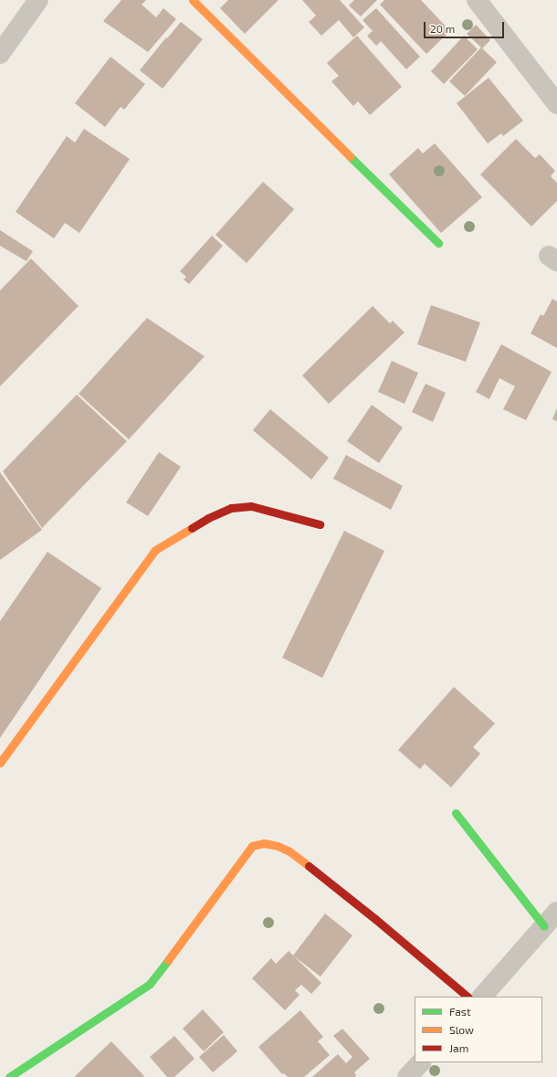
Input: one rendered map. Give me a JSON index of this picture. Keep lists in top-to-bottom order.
{
  "legend": ["Fast", "Slow", "Jam"],
  "scale_bar": "20 m"
}
